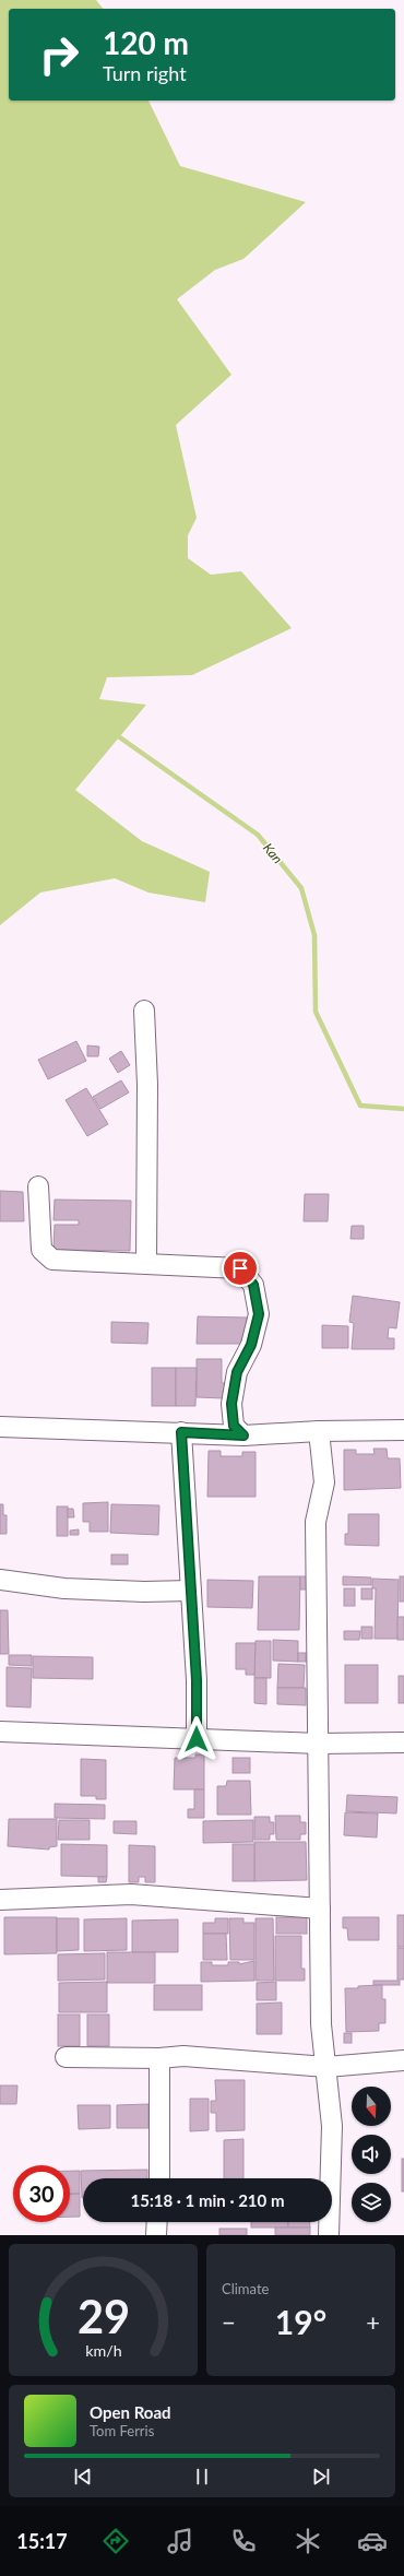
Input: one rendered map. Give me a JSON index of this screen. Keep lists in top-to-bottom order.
{
  "water": ["Kan"],
  "north": "bottom",
  "page": {
    "turn": ["120 m", "Turn right"],
    "limit": "30",
    "trip": "15:18 · 1 min · 210 m",
    "tile": "Climate",
    "heat": ["−", "19°", "+"],
    "song": ["Open Road", "Tom Ferris"],
    "tabs": "15:17",
    "gauge": ["29", "km/h"]
  }
}
